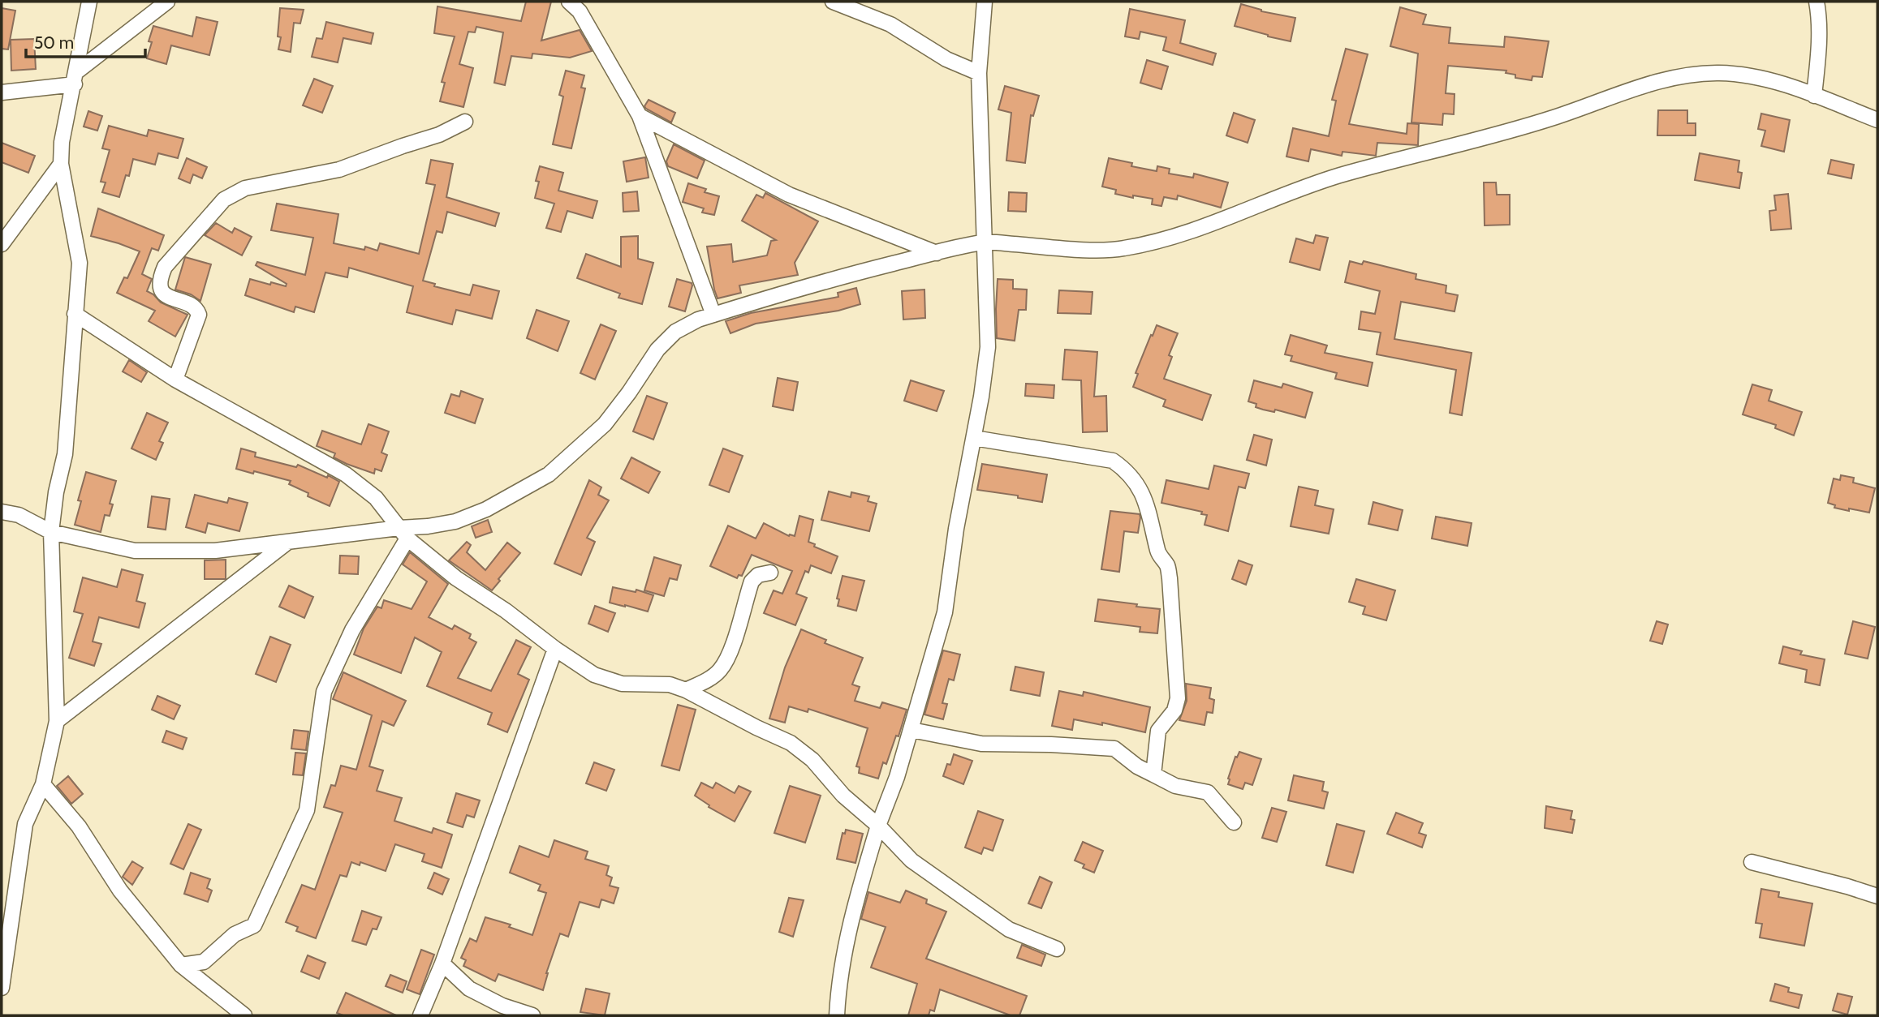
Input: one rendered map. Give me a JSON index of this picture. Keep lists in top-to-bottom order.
{
  "scale_bar": "50 m"
}
